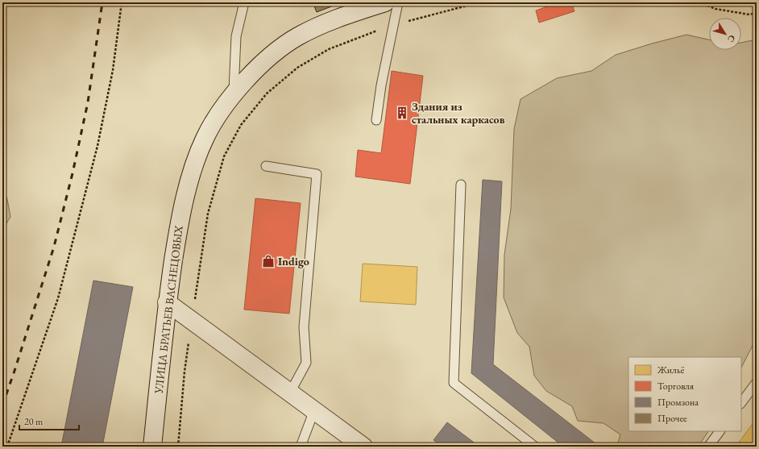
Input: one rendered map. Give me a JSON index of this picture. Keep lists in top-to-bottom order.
{
  "streets": {
    "main road": ["УЛИЦА БРАТЬЕВ ВАСНЕЦОВЫХ"]
  },
  "places": {
    "building": ["Здания из стальных каркасов"],
    "shop": ["Indigo"]
  },
  "legend": [
    "Жильё",
    "Торговля",
    "Промзона",
    "Прочее"
  ],
  "scale_bar": "20 m",
  "north": "bottom right"
}
